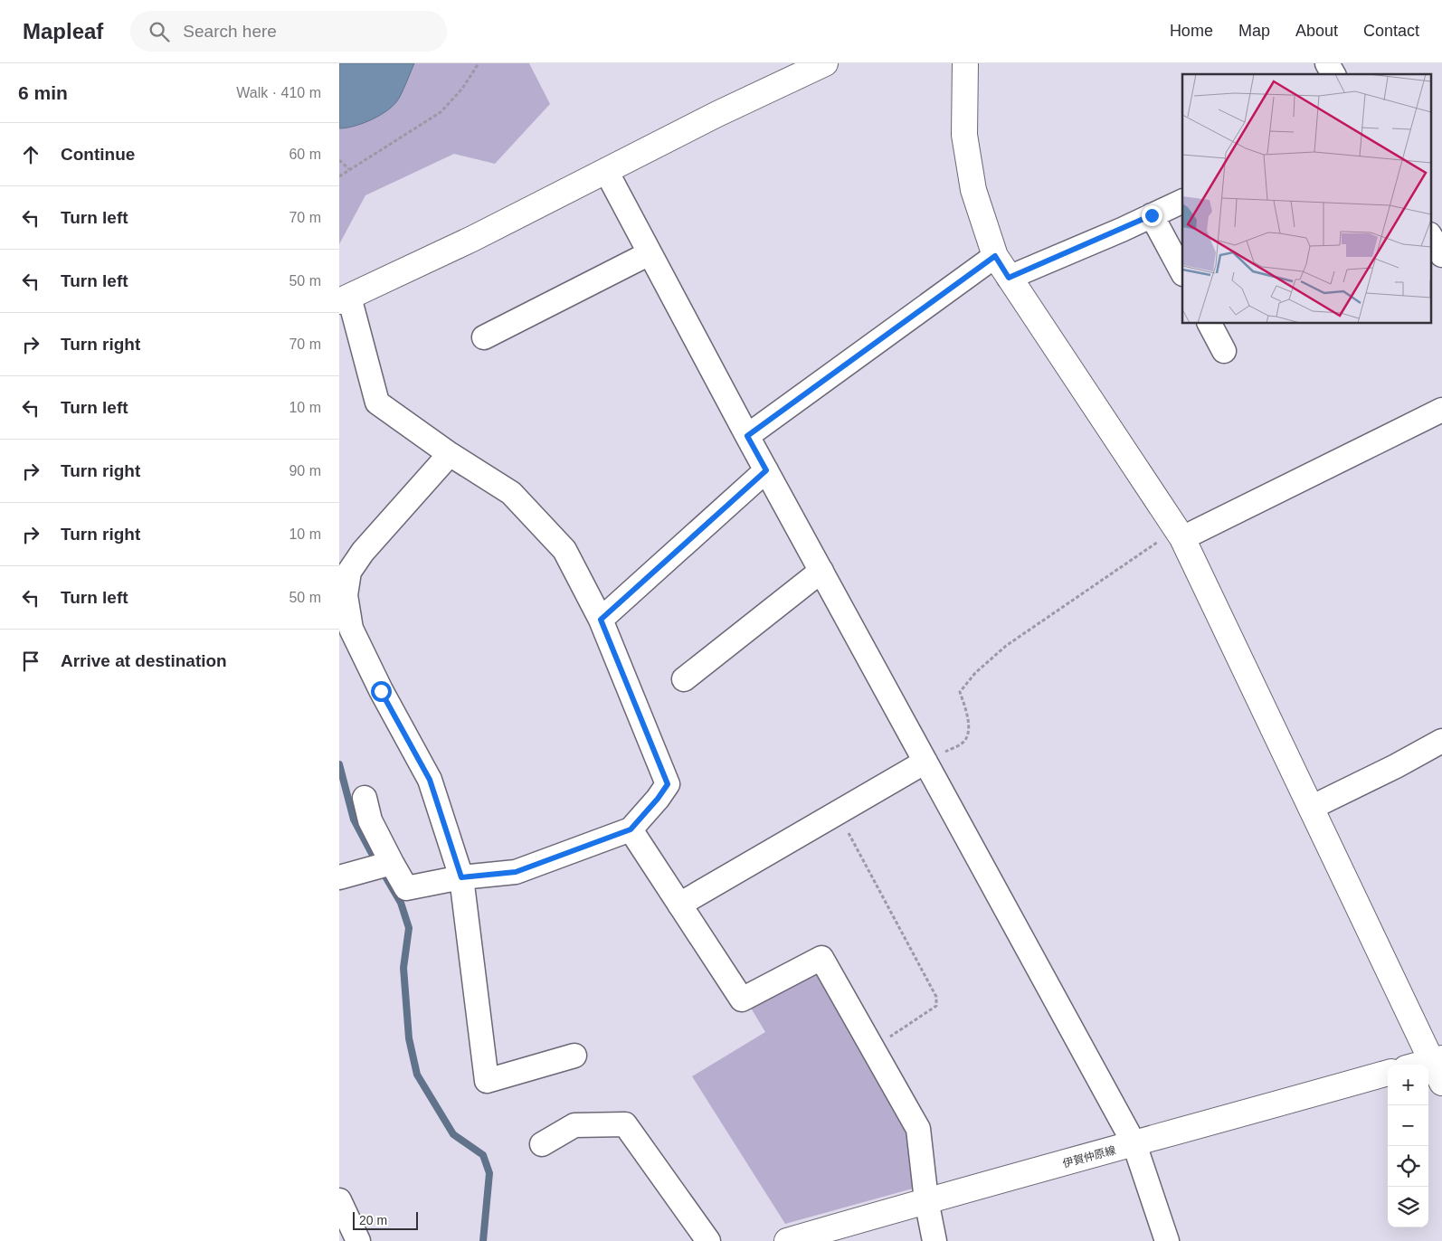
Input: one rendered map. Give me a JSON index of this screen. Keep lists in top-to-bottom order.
{
  "streets": {
    "street": ["伊賀仲原線"]
  },
  "scale_bar": "20 m",
  "page": {
    "header": "Mapleaf",
    "search": "Search here",
    "nav": [
      "Home",
      "Map",
      "About",
      "Contact"
    ],
    "heading": ["6 min", "Walk · 410 m"],
    "list": [
      ["Continue", "60 m"],
      ["Turn left", "70 m"],
      ["Turn left", "50 m"],
      ["Turn right", "70 m"],
      ["Turn left", "10 m"],
      ["Turn right", "90 m"],
      ["Turn right", "10 m"],
      ["Turn left", "50 m"],
      "Arrive at destination"
    ],
    "map_buttons": ["+", "−"],
    "scale": "20 m"
  }
}
